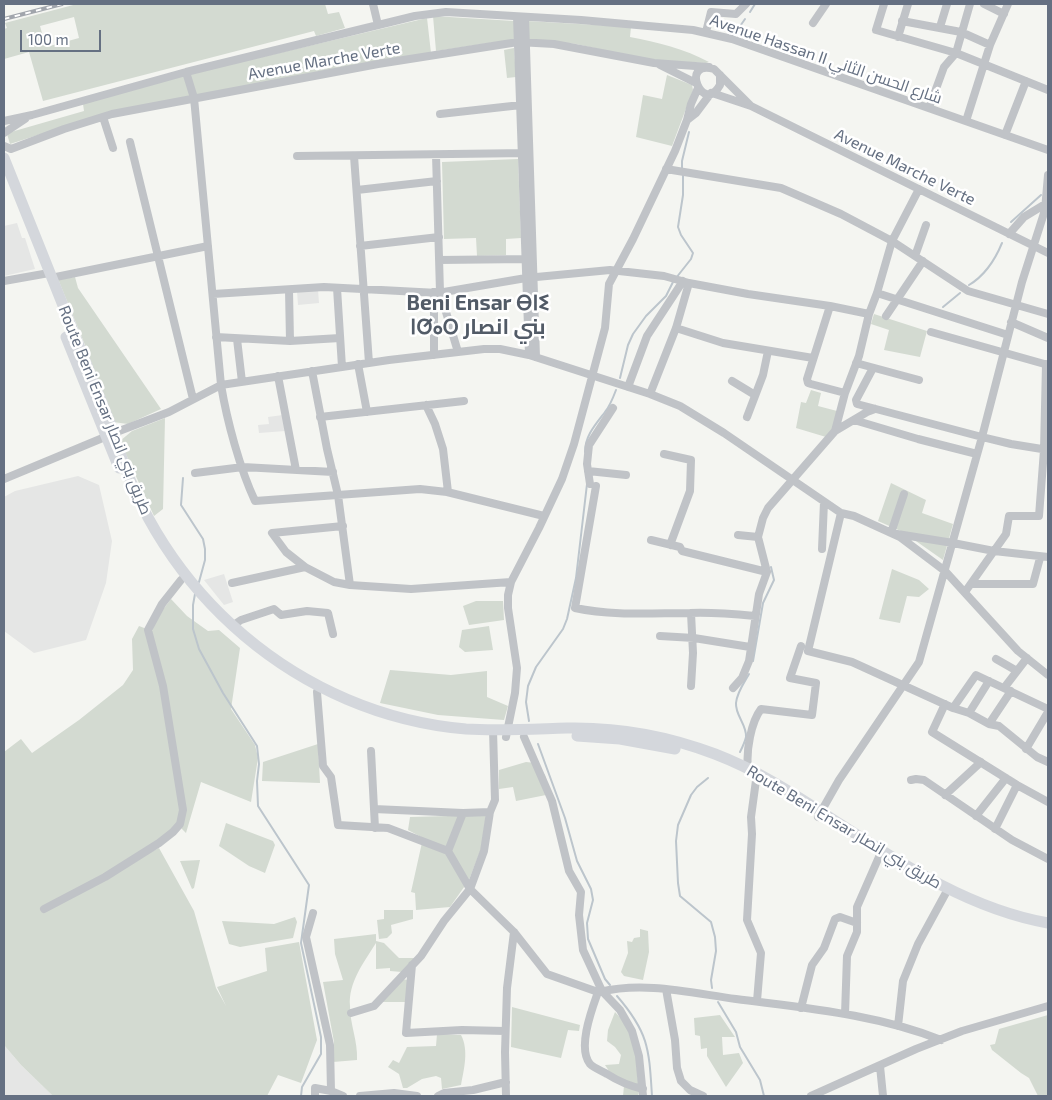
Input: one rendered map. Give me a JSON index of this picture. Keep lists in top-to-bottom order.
{
  "streets": {
    "highway": ["Route Beni Ensar طريق بني انصار"],
    "street": ["Avenue Hassan II شارع الحسن الثاني", "Avenue Marche Verte"]
  },
  "districts": ["Beni Ensar ⴱⵏⵉ ⵏⵚⴰⵔ بني انصار"],
  "scale_bar": "100 m"
}
